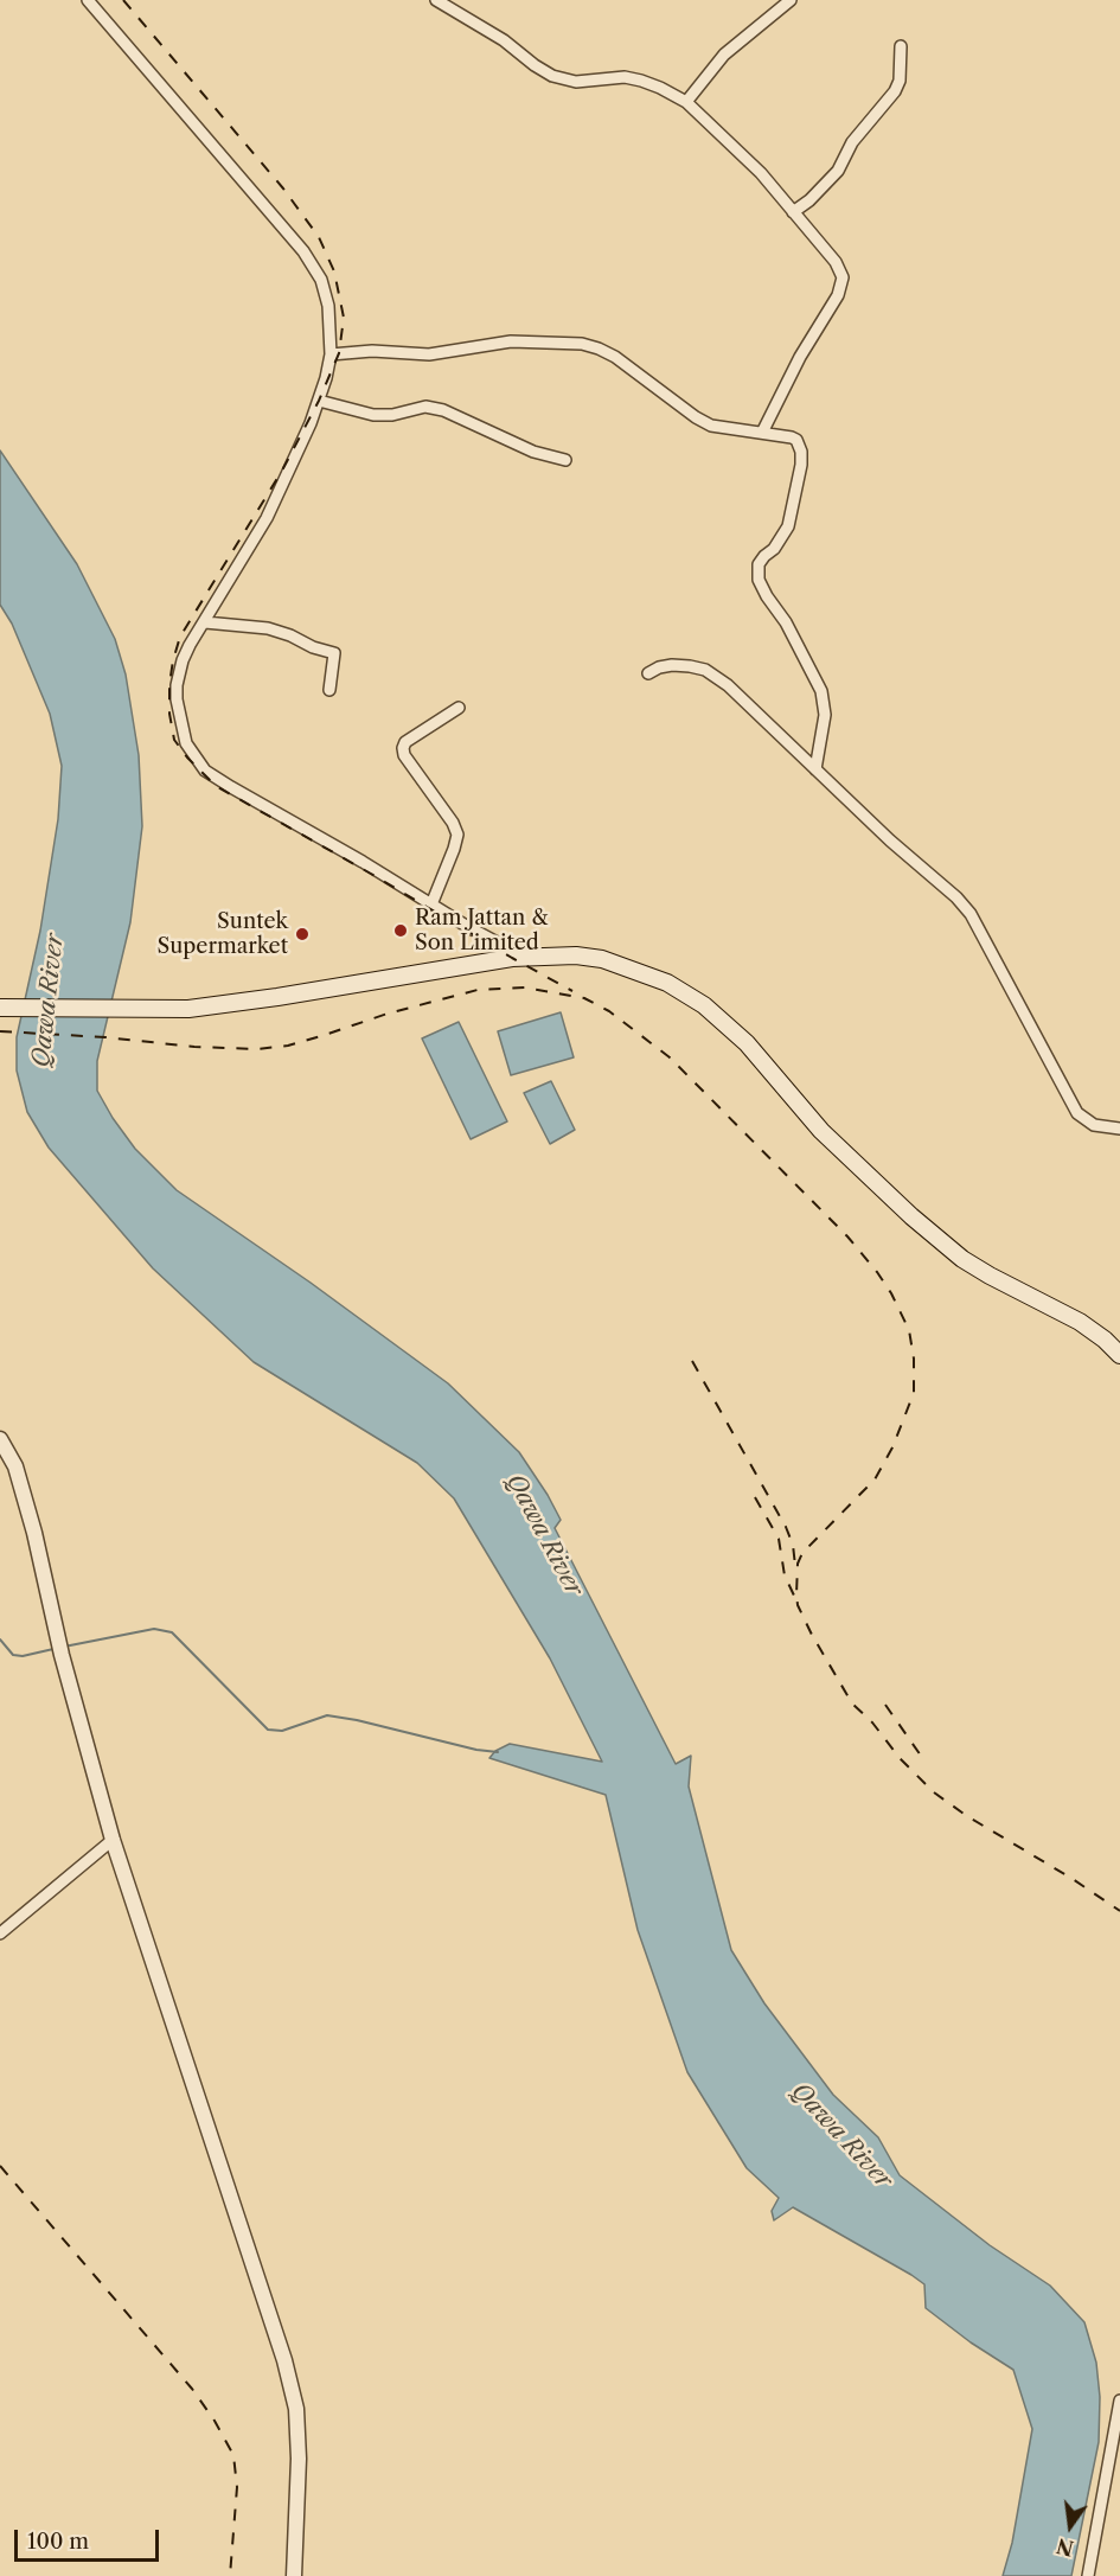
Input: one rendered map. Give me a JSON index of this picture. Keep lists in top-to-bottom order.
{
  "water": ["Qawa River"],
  "places": ["Ram Jattan & Son Limited", "Suntek Supermarket"],
  "scale_bar": "100 m",
  "north": "bottom"
}
